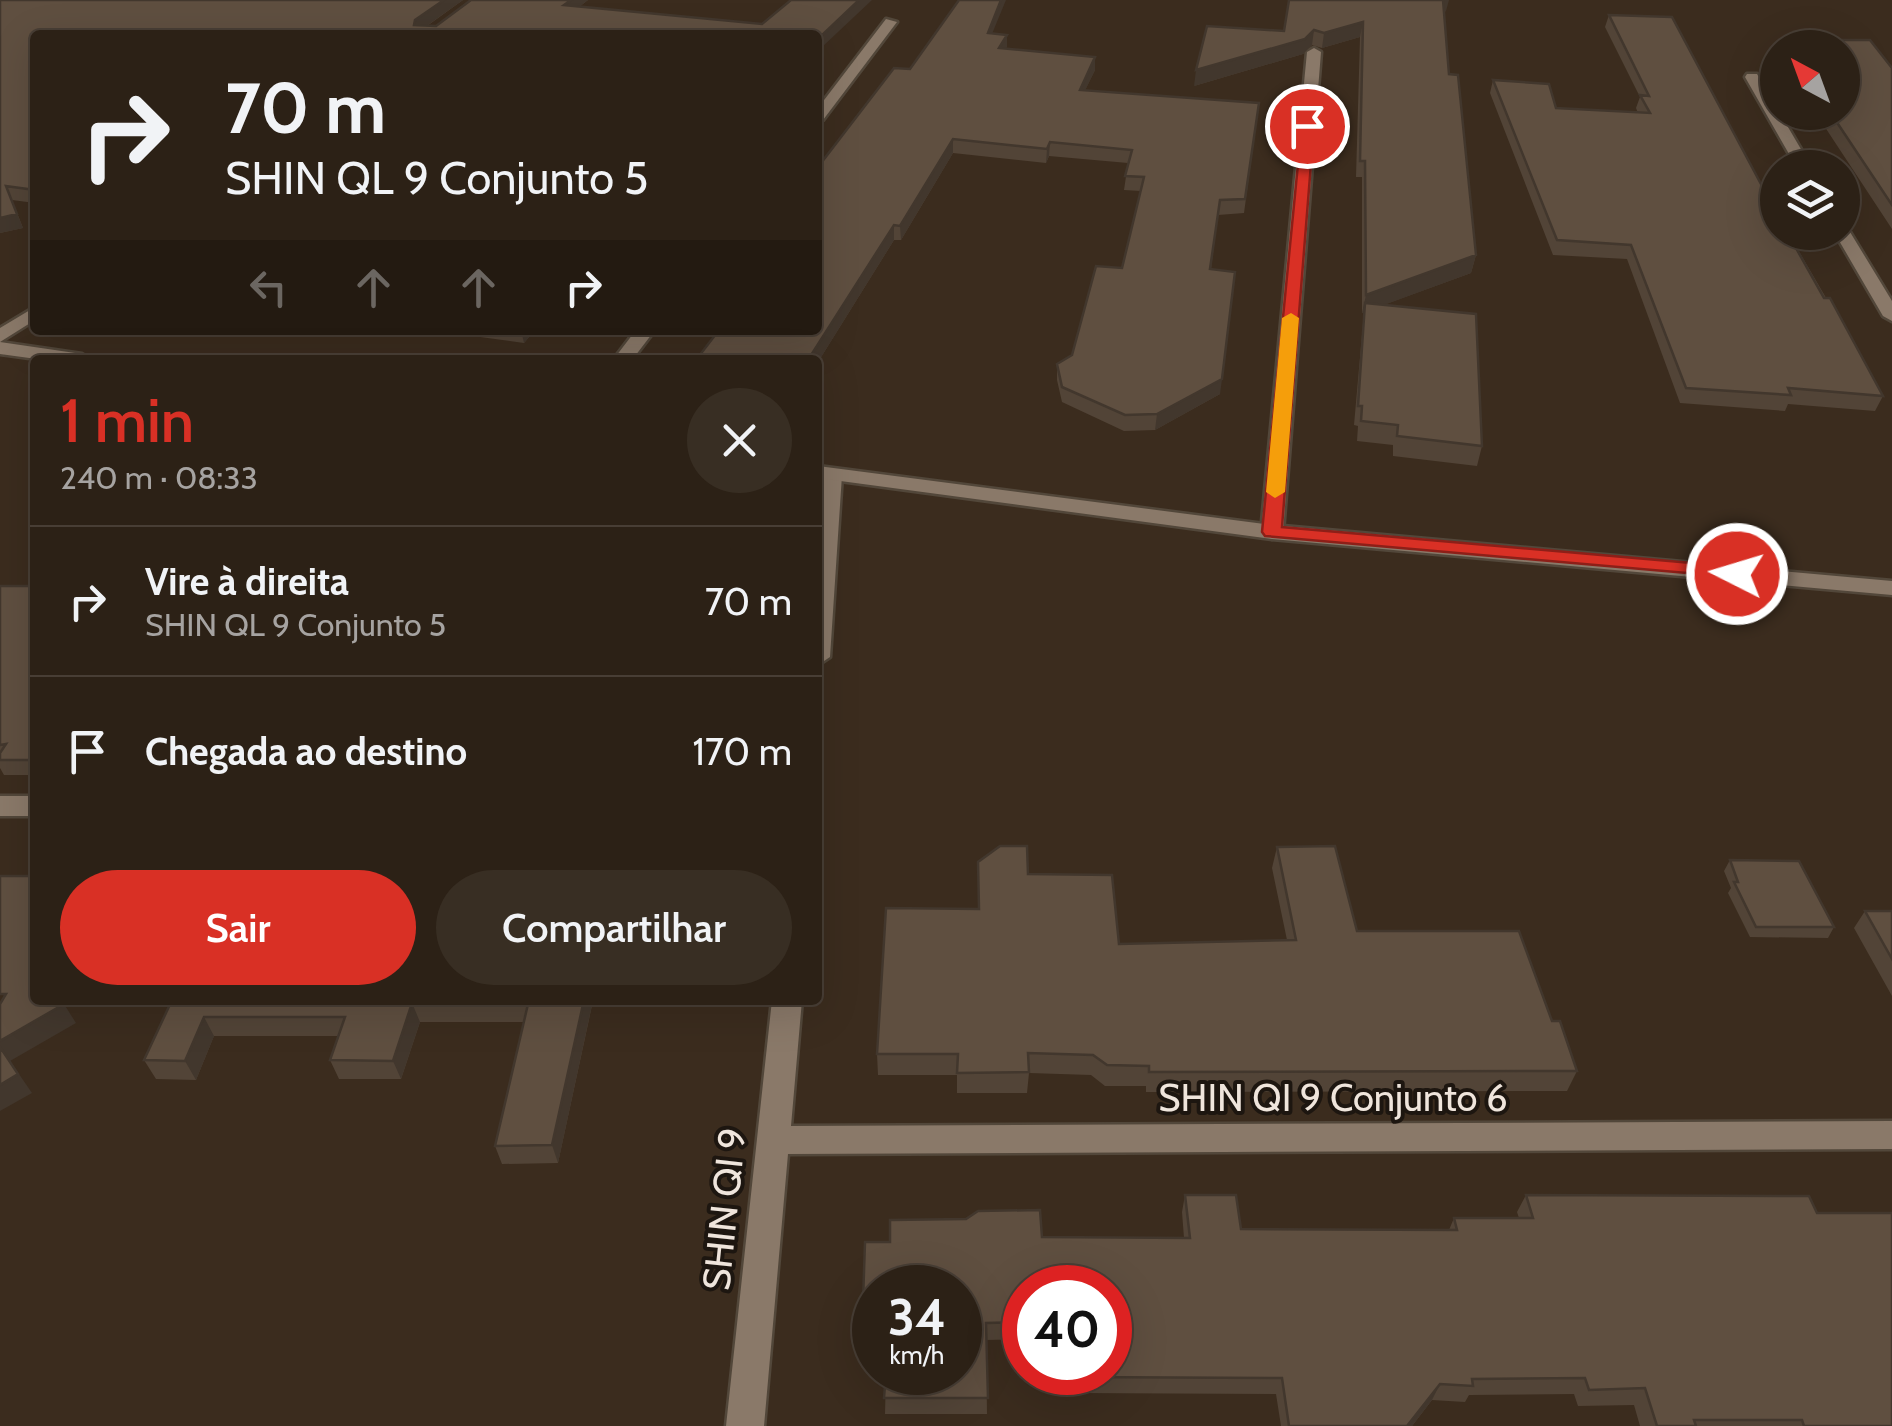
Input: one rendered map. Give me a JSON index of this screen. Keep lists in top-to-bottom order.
{
  "streets": {
    "street": ["SHIN QI 9 Conjunto 6", "SHIN QI 9"]
  },
  "crossings": [
    ["SHIN QI 9 Conjunto 6", "SHIN QI 9"]
  ],
  "north": "top left",
  "page": {
    "turn": ["70 m", "SHIN QL 9 Conjunto 5"],
    "heading": ["1 min", "240 m · 08:33"],
    "list": [
      {
        "name": "Vire à direita",
        "note": "SHIN QL 9 Conjunto 5",
        "value": "70 m"
      },
      {
        "name": "Chegada ao destino",
        "value": "170 m"
      }
    ],
    "buttons": ["Sair", "Compartilhar"],
    "speed": "34 km/h",
    "limit": "40"
  }
}
